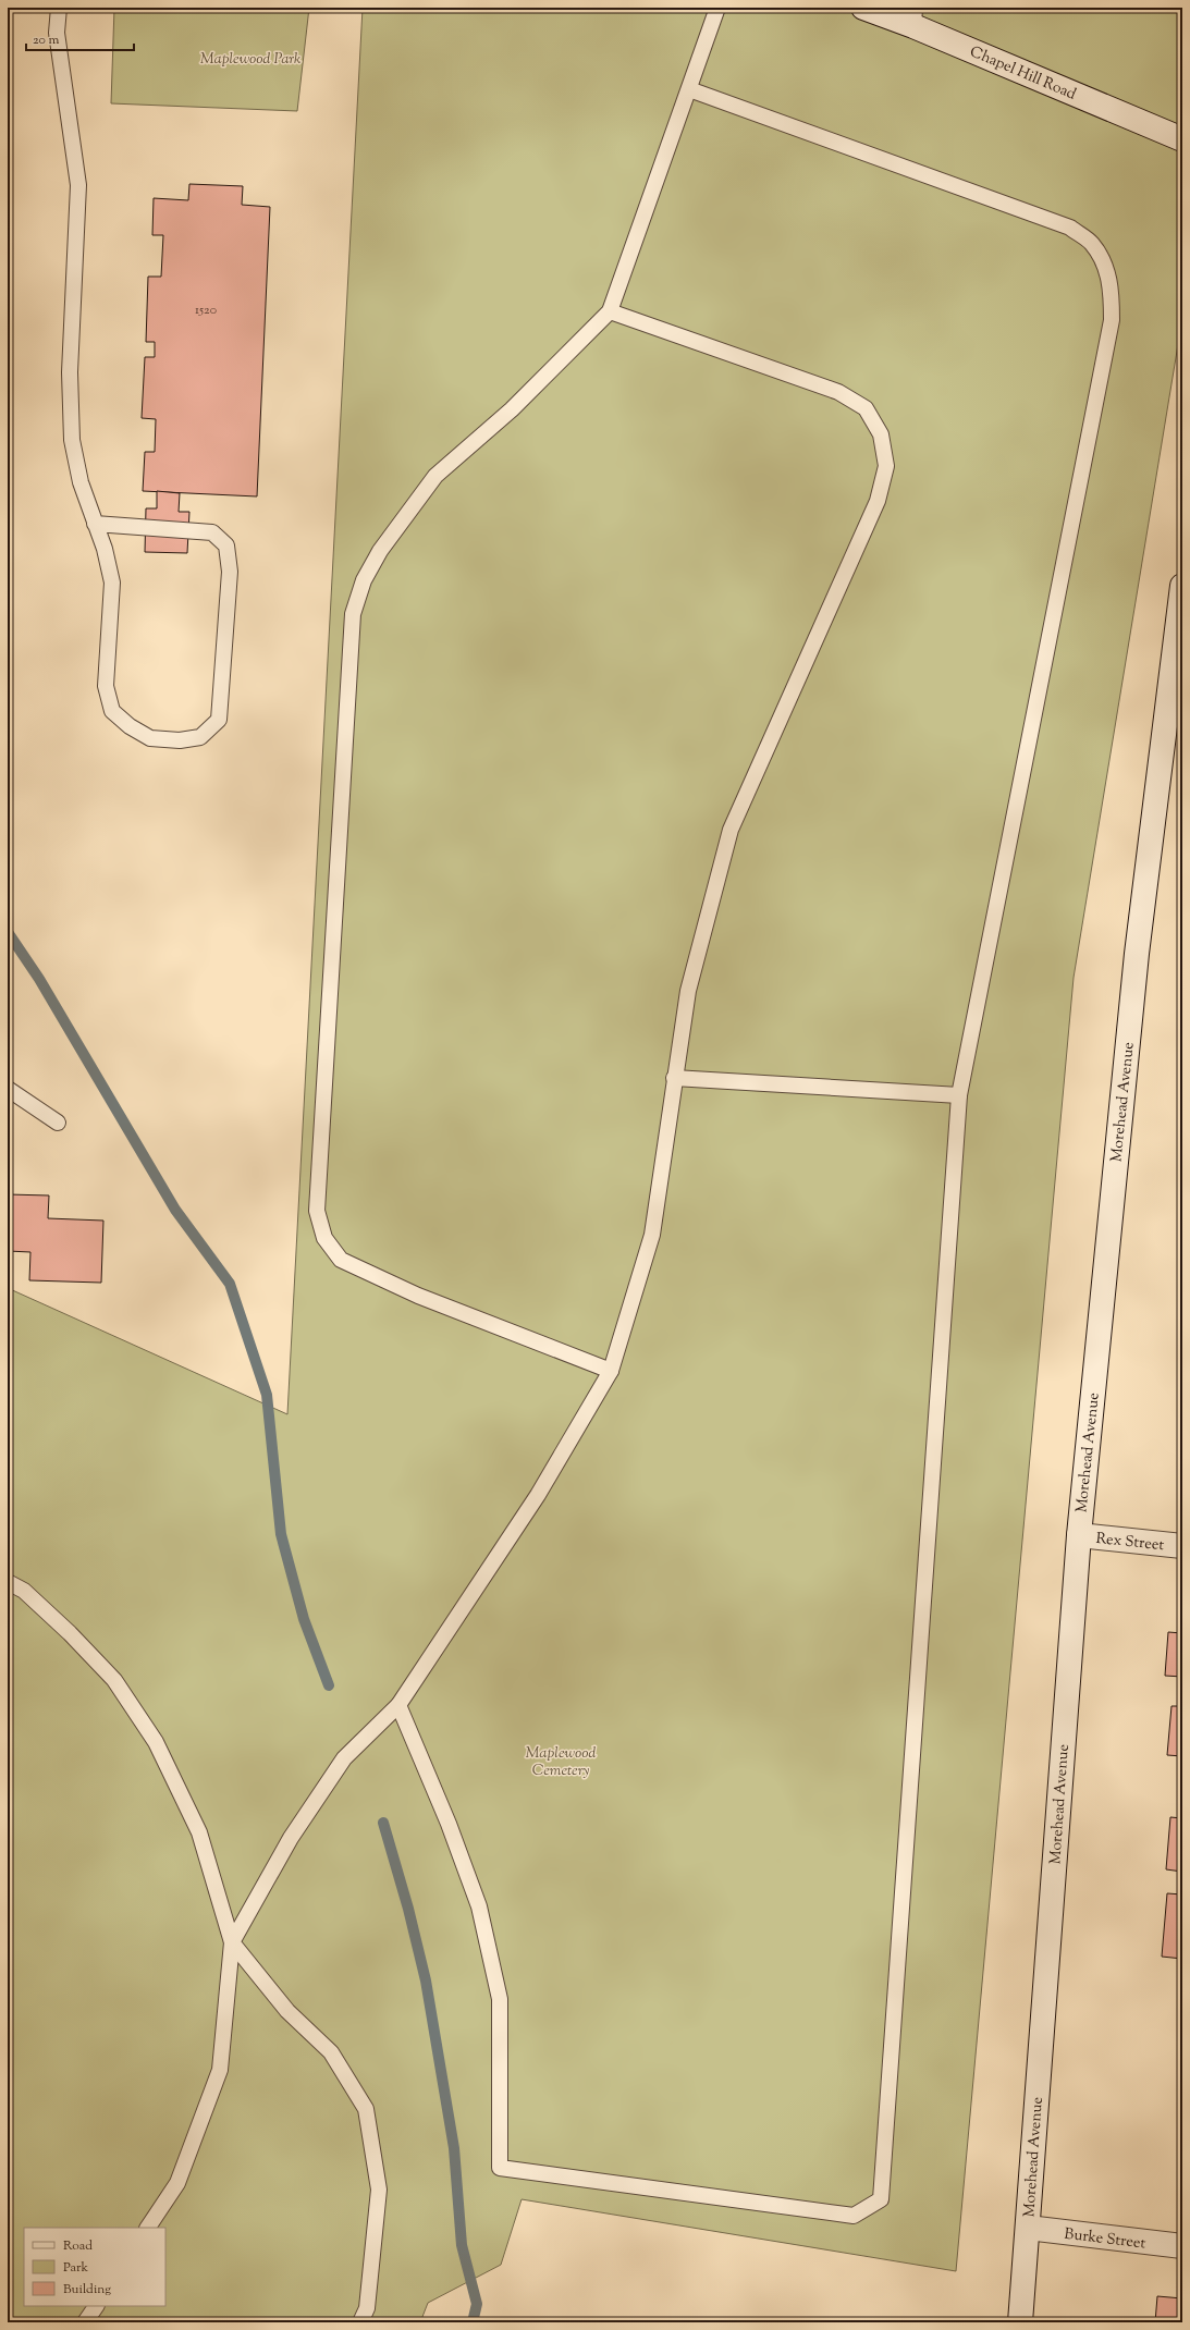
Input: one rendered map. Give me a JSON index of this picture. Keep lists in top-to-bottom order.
{
  "streets": {
    "street": [
      "Chapel Hill Road",
      "Morehead Avenue",
      "Rex Street",
      "Burke Street"
    ]
  },
  "crossings": [
    ["Morehead Avenue", "Rex Street"],
    ["Morehead Avenue", "Burke Street"]
  ],
  "parks": ["Maplewood Park", "Maplewood Cemetery"],
  "house_numbers": ["1520"],
  "legend": ["Road", "Park", "Building"],
  "scale_bar": "20 m"
}
